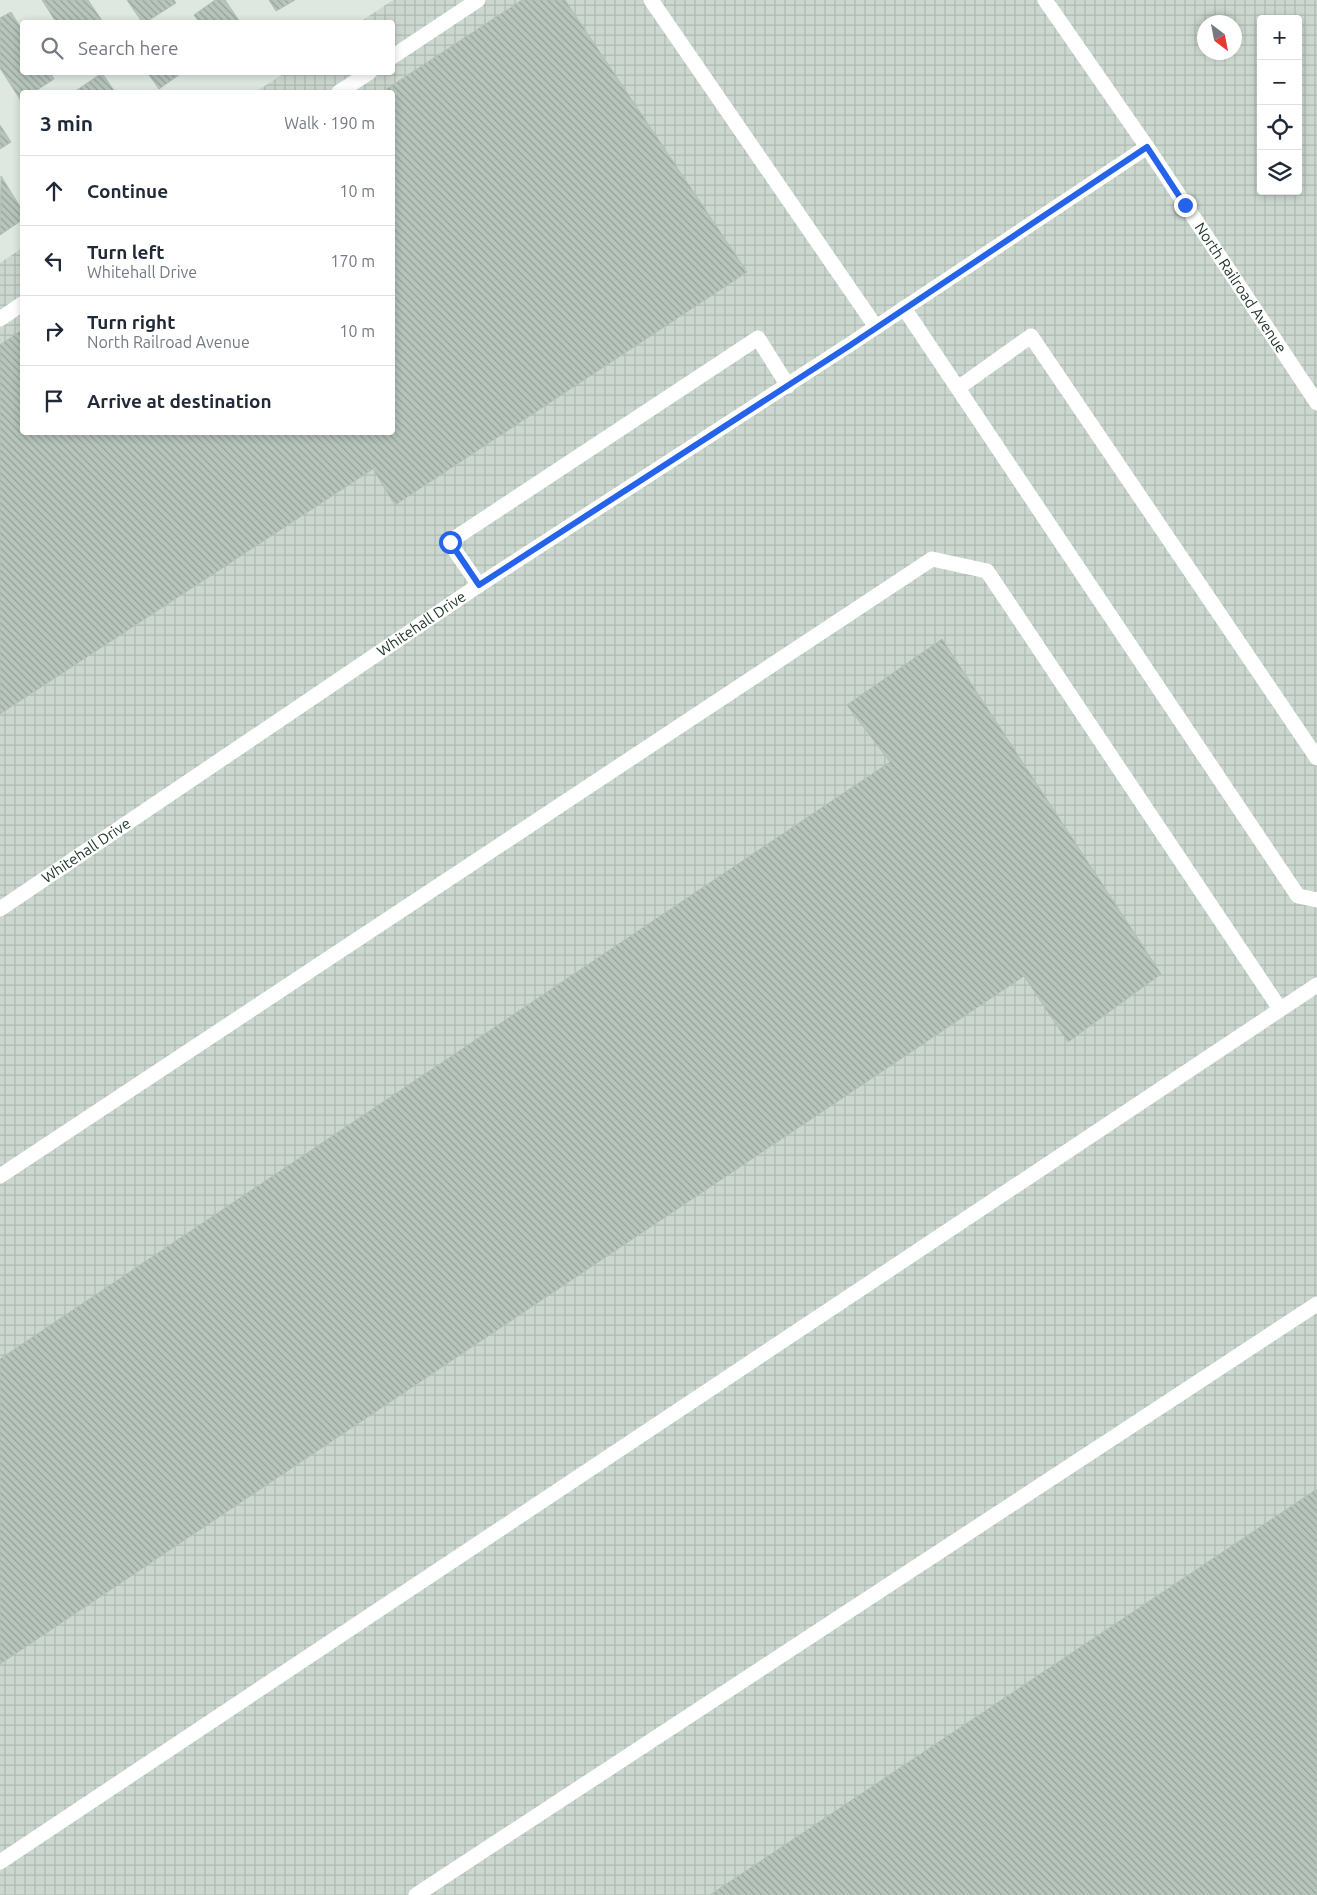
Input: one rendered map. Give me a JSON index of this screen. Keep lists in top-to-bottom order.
{
  "streets": {
    "street": ["North Railroad Avenue", "Whitehall Drive"]
  },
  "crossings": [
    ["North Railroad Avenue", "Whitehall Drive"]
  ],
  "north": "bottom right",
  "page": {
    "map_buttons": ["+", "−"],
    "search": "Search here",
    "heading": ["3 min", "Walk · 190 m"],
    "list": [
      ["Continue", "10 m"],
      ["Turn left", "Whitehall Drive", "170 m"],
      ["Turn right", "North Railroad Avenue", "10 m"],
      "Arrive at destination"
    ]
  }
}
